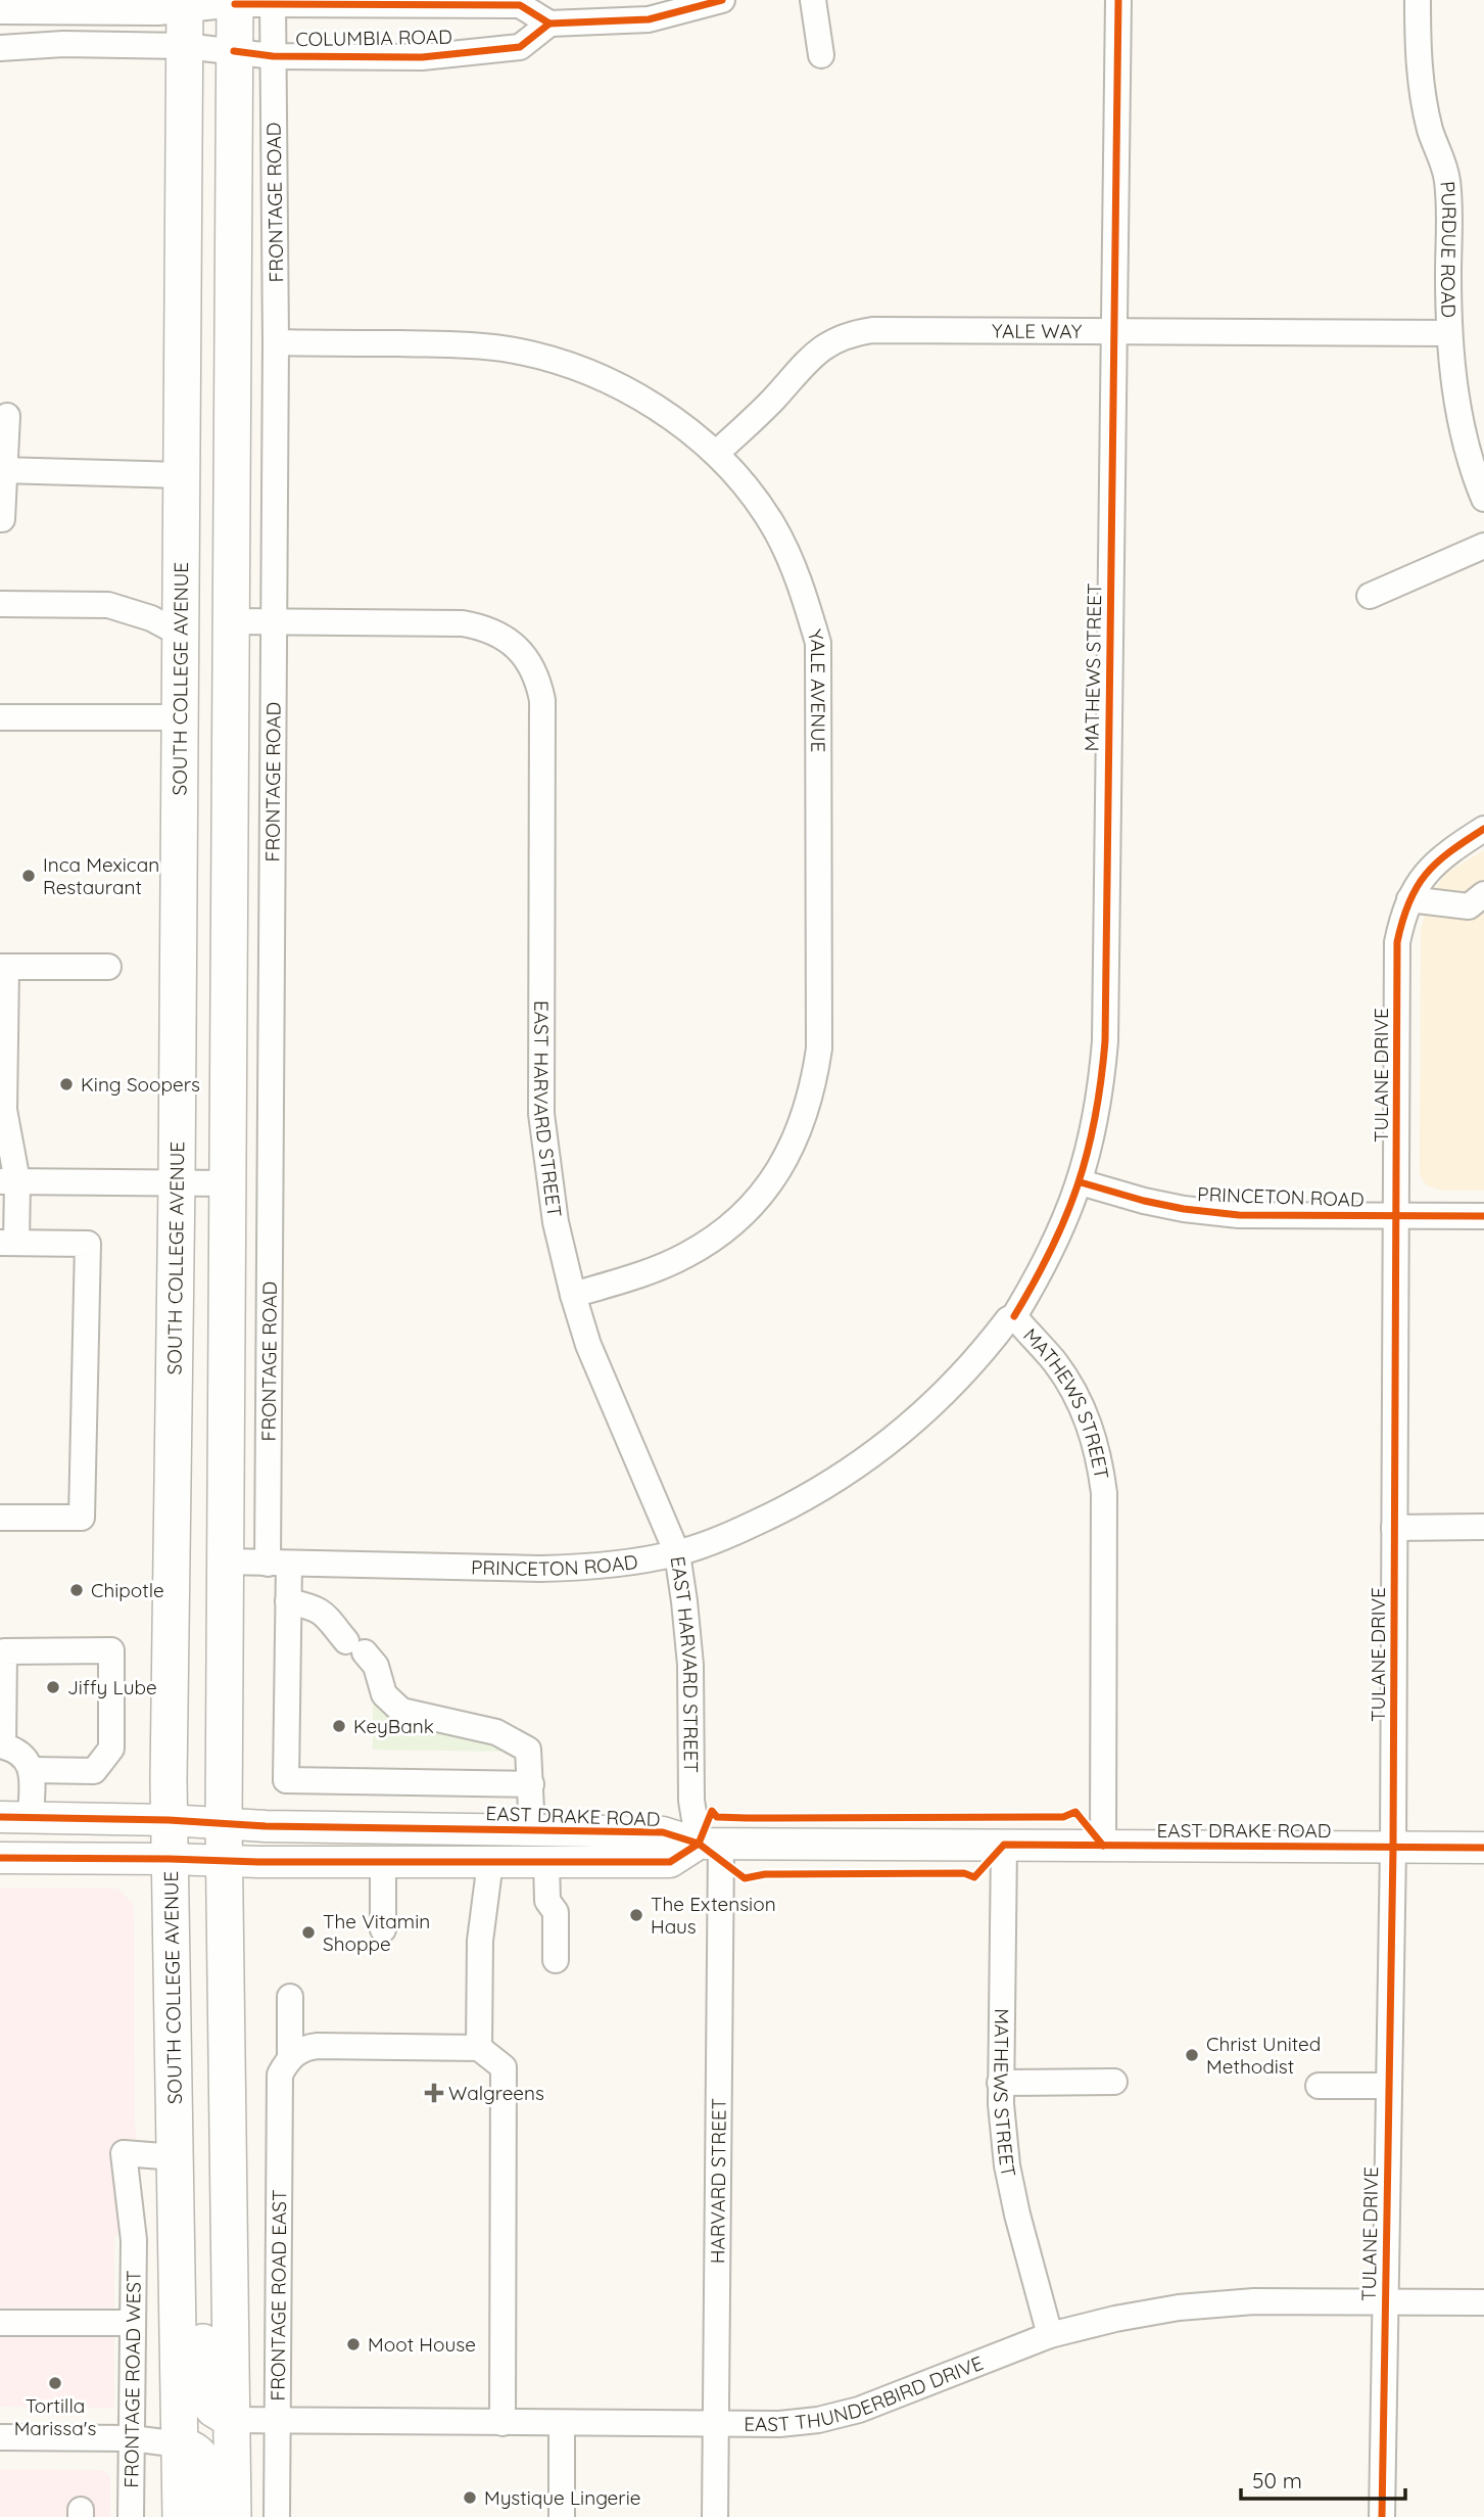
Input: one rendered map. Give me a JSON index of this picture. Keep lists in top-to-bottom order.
{
  "streets": {
    "highway": ["SOUTH COLLEGE AVENUE"],
    "main road": ["EAST DRAKE ROAD"],
    "street": [
      "COLUMBIA ROAD",
      "FRONTAGE ROAD",
      "PURDUE ROAD",
      "YALE WAY",
      "MATHEWS STREET",
      "YALE AVENUE",
      "TULANE DRIVE",
      "EAST HARVARD STREET",
      "PRINCETON ROAD",
      "HARVARD STREET",
      "FRONTAGE ROAD EAST",
      "FRONTAGE ROAD WEST",
      "EAST THUNDERBIRD DRIVE"
    ]
  },
  "crossings": [
    ["COLUMBIA ROAD", "FRONTAGE ROAD"],
    ["COLUMBIA ROAD", "SOUTH COLLEGE AVENUE"],
    ["FRONTAGE ROAD", "YALE AVENUE"],
    ["FRONTAGE ROAD", "EAST HARVARD STREET"],
    ["FRONTAGE ROAD", "PRINCETON ROAD"],
    ["PURDUE ROAD", "YALE WAY"],
    ["YALE WAY", "MATHEWS STREET"],
    ["YALE WAY", "YALE AVENUE"],
    ["MATHEWS STREET", "PRINCETON ROAD"],
    ["MATHEWS STREET", "EAST DRAKE ROAD"],
    ["MATHEWS STREET", "EAST THUNDERBIRD DRIVE"],
    ["SOUTH COLLEGE AVENUE", "EAST DRAKE ROAD"],
    ["SOUTH COLLEGE AVENUE", "FRONTAGE ROAD WEST"],
    ["YALE AVENUE", "EAST HARVARD STREET"],
    ["TULANE DRIVE", "PRINCETON ROAD"],
    ["TULANE DRIVE", "EAST DRAKE ROAD"],
    ["TULANE DRIVE", "EAST THUNDERBIRD DRIVE"],
    ["EAST HARVARD STREET", "PRINCETON ROAD"],
    ["EAST HARVARD STREET", "EAST DRAKE ROAD"],
    ["EAST HARVARD STREET", "HARVARD STREET"],
    ["EAST DRAKE ROAD", "HARVARD STREET"],
    ["HARVARD STREET", "EAST THUNDERBIRD DRIVE"],
    ["FRONTAGE ROAD EAST", "EAST THUNDERBIRD DRIVE"]
  ],
  "places": {
    "other": [
      "Inca Mexican Restaurant",
      "King Soopers",
      "Chipotle",
      "Jiffy Lube",
      "KeyBank",
      "The Extension Haus",
      "The Vitamin Shoppe",
      "Christ United Methodist",
      "Moot House",
      "Tortilla Marissa's",
      "Mystique Lingerie"
    ],
    "health": ["Walgreens"]
  },
  "scale_bar": "50 m"
}
